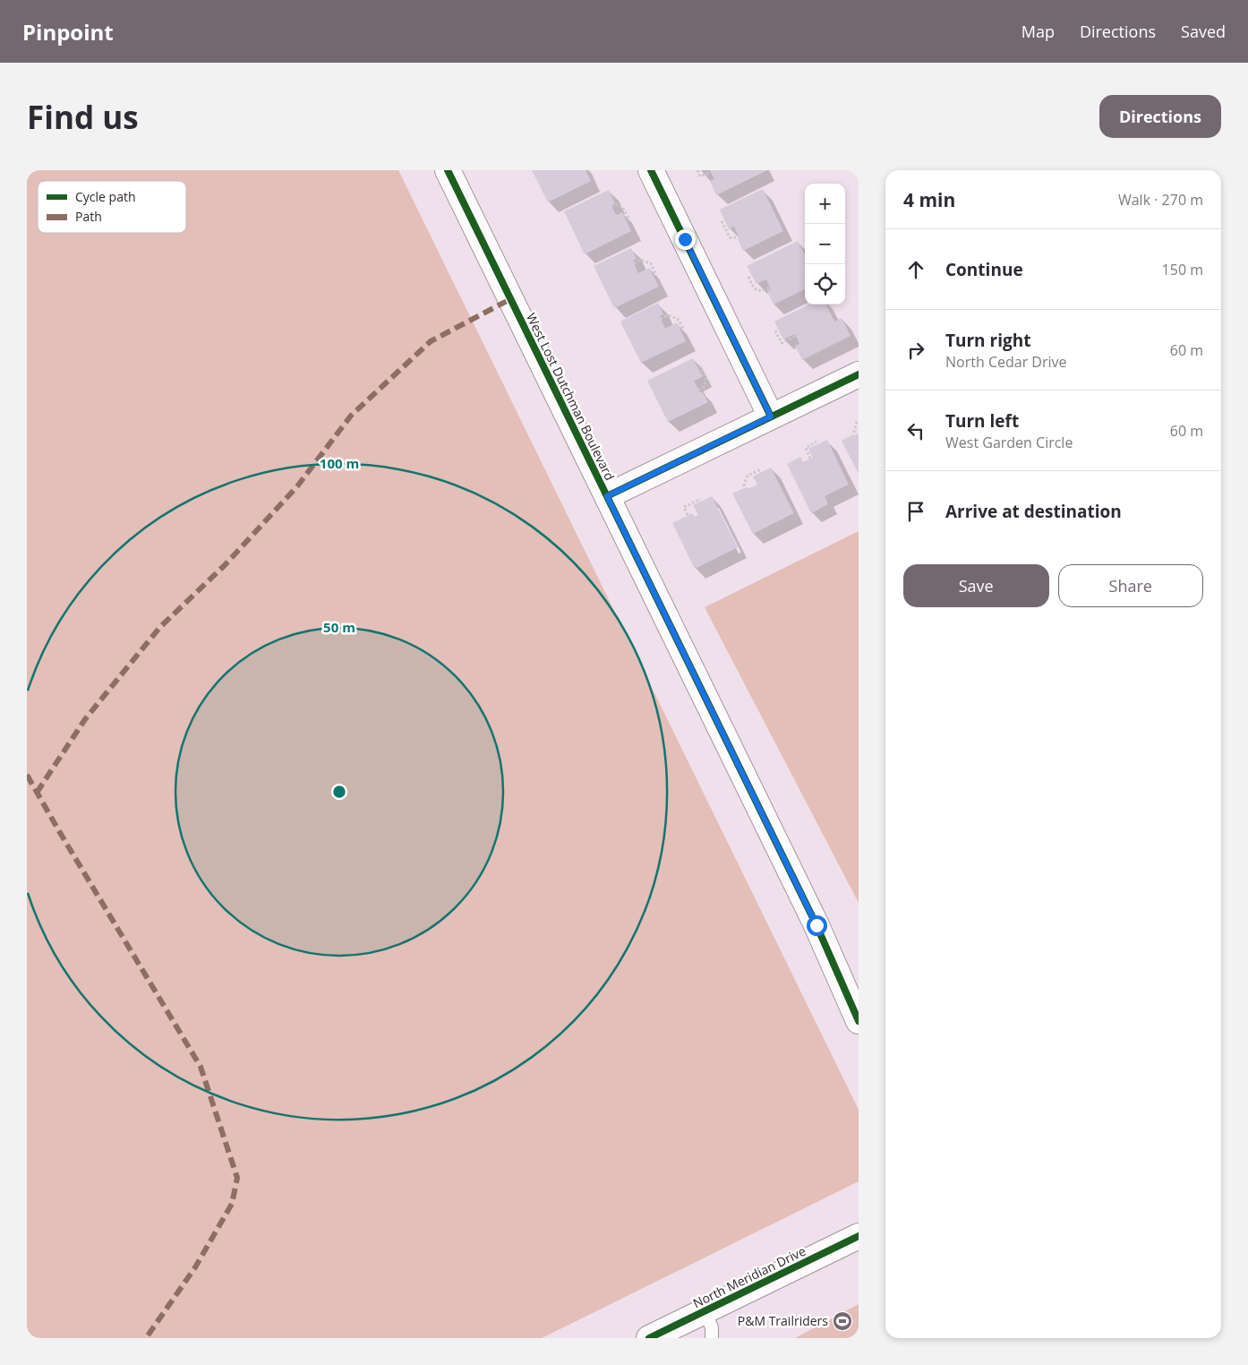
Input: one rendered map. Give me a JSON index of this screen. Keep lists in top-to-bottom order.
{
  "streets": {
    "street": ["West Lost Dutchman Boulevard", "North Meridian Drive"]
  },
  "places": {
    "sports": ["P&M Trailriders"]
  },
  "legend": ["Cycle path", "Path"],
  "page": {
    "header": "Pinpoint",
    "nav": ["Map", "Directions", "Saved"],
    "buttons": [
      "Directions",
      ["Save", "Share"]
    ],
    "title": "Find us",
    "heading": ["4 min", "Walk · 270 m"],
    "map_buttons": ["+", "−"],
    "list": [
      ["Continue", "150 m"],
      ["Turn right", "North Cedar Drive", "60 m"],
      ["Turn left", "West Garden Circle", "60 m"],
      "Arrive at destination"
    ]
  },
  "rings": ["100 m", "50 m"]
}
